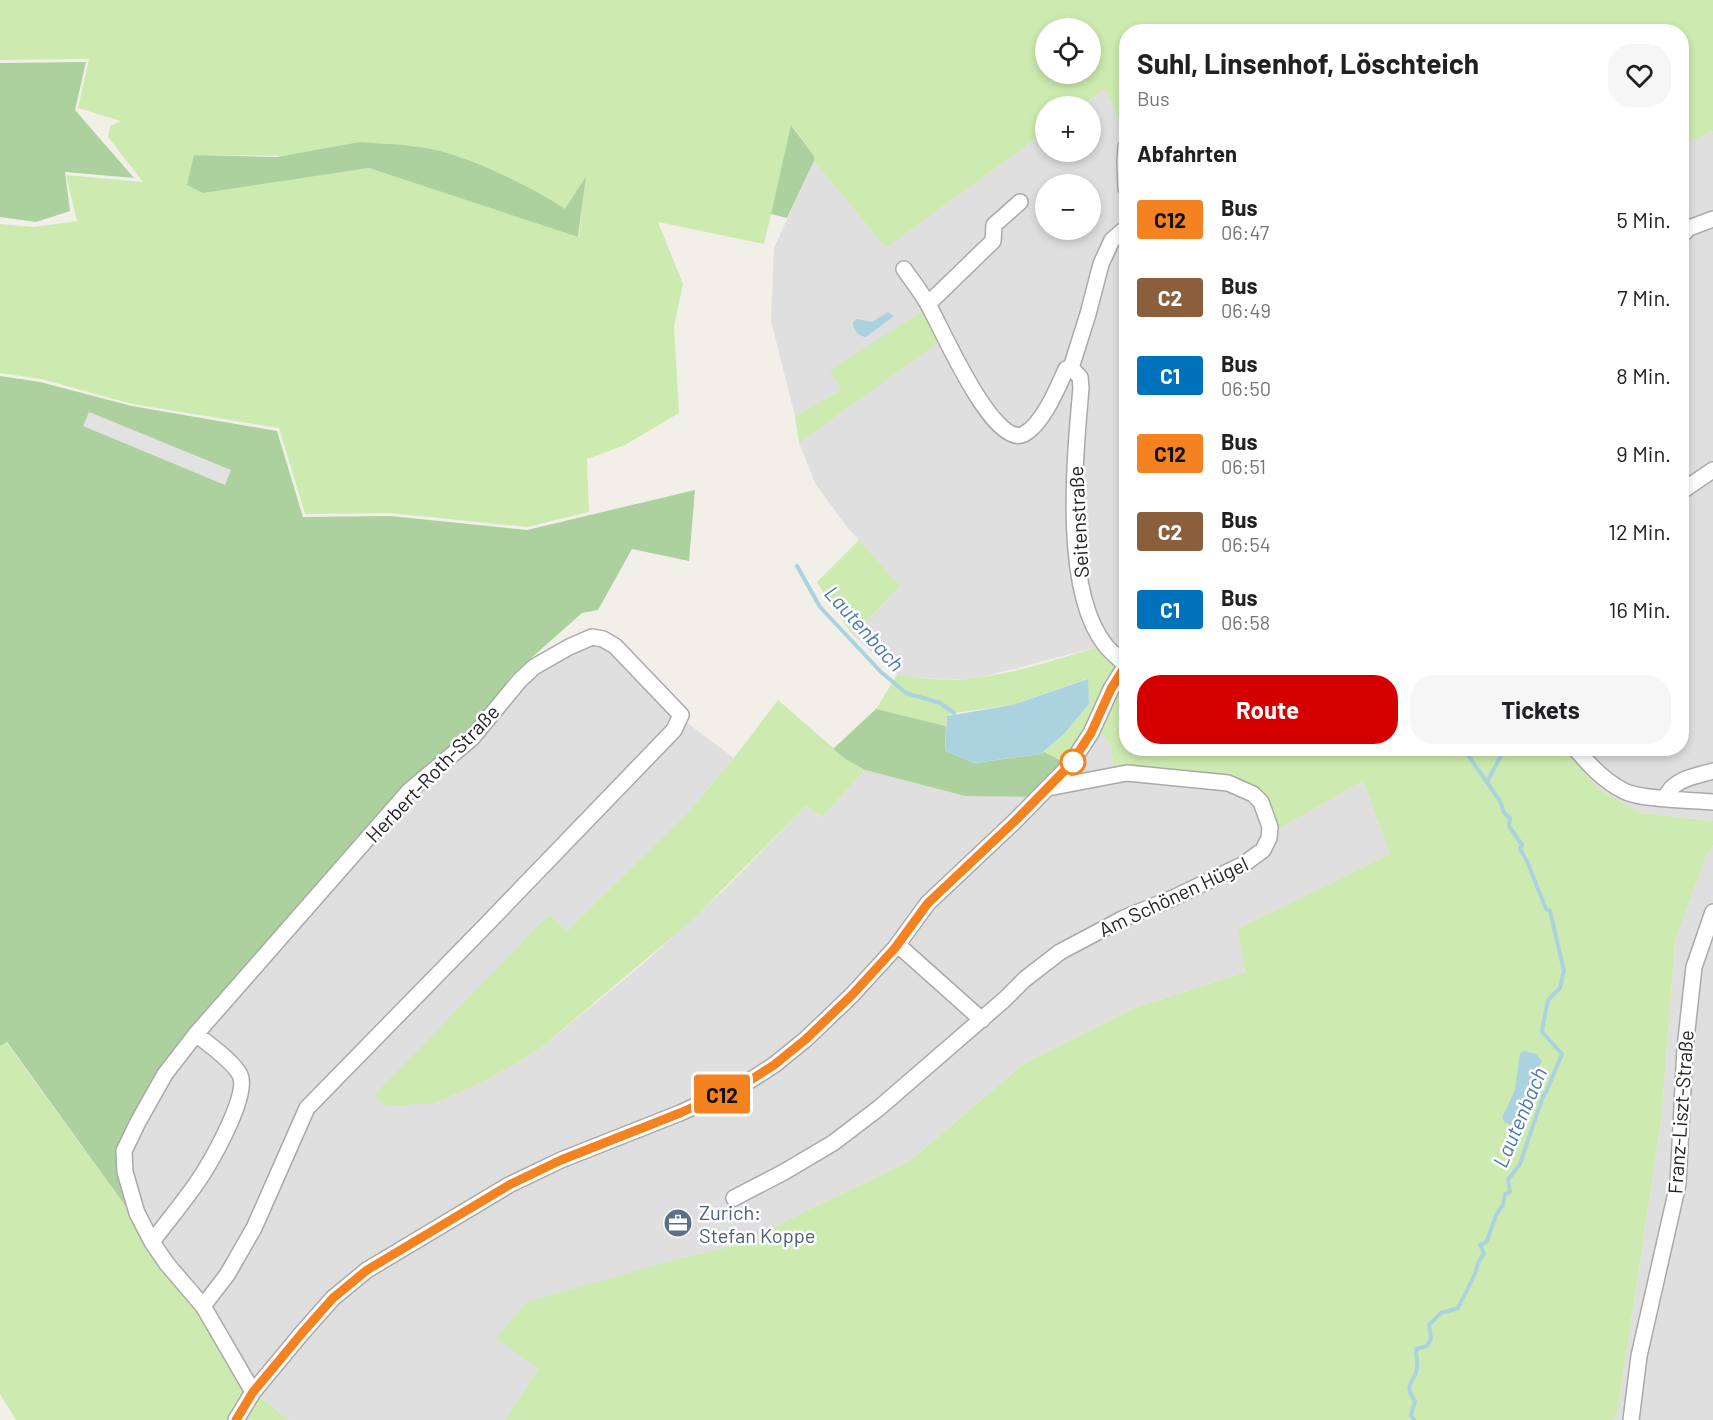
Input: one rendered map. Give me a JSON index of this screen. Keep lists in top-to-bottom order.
{
  "streets": {
    "street": [
      "Seitenstraße",
      "Herbert-Roth-Straße",
      "Am Schönen Hügel",
      "Franz-Liszt-Straße"
    ]
  },
  "water": ["Lautenbach"],
  "places": {
    "office": ["Zurich: Stefan Koppe"]
  },
  "lines": ["bus line C12"],
  "page": {
    "on_map": "C12",
    "map_buttons": ["+", "−"],
    "heading": [
      ["Suhl, Linsenhof, Löschteich", "Bus"],
      "Abfahrten"
    ],
    "list": [
      {
        "mark": "C12",
        "name": "Bus",
        "note": "06:47",
        "value": "5 Min."
      },
      {
        "mark": "C2",
        "name": "Bus",
        "note": "06:49",
        "value": "7 Min."
      },
      {
        "mark": "C1",
        "name": "Bus",
        "note": "06:50",
        "value": "8 Min."
      },
      {
        "mark": "C12",
        "name": "Bus",
        "note": "06:51",
        "value": "9 Min."
      },
      {
        "mark": "C2",
        "name": "Bus",
        "note": "06:54",
        "value": "12 Min."
      },
      {
        "mark": "C1",
        "name": "Bus",
        "note": "06:58",
        "value": "16 Min."
      }
    ],
    "buttons": ["Route", "Tickets"]
  }
}
